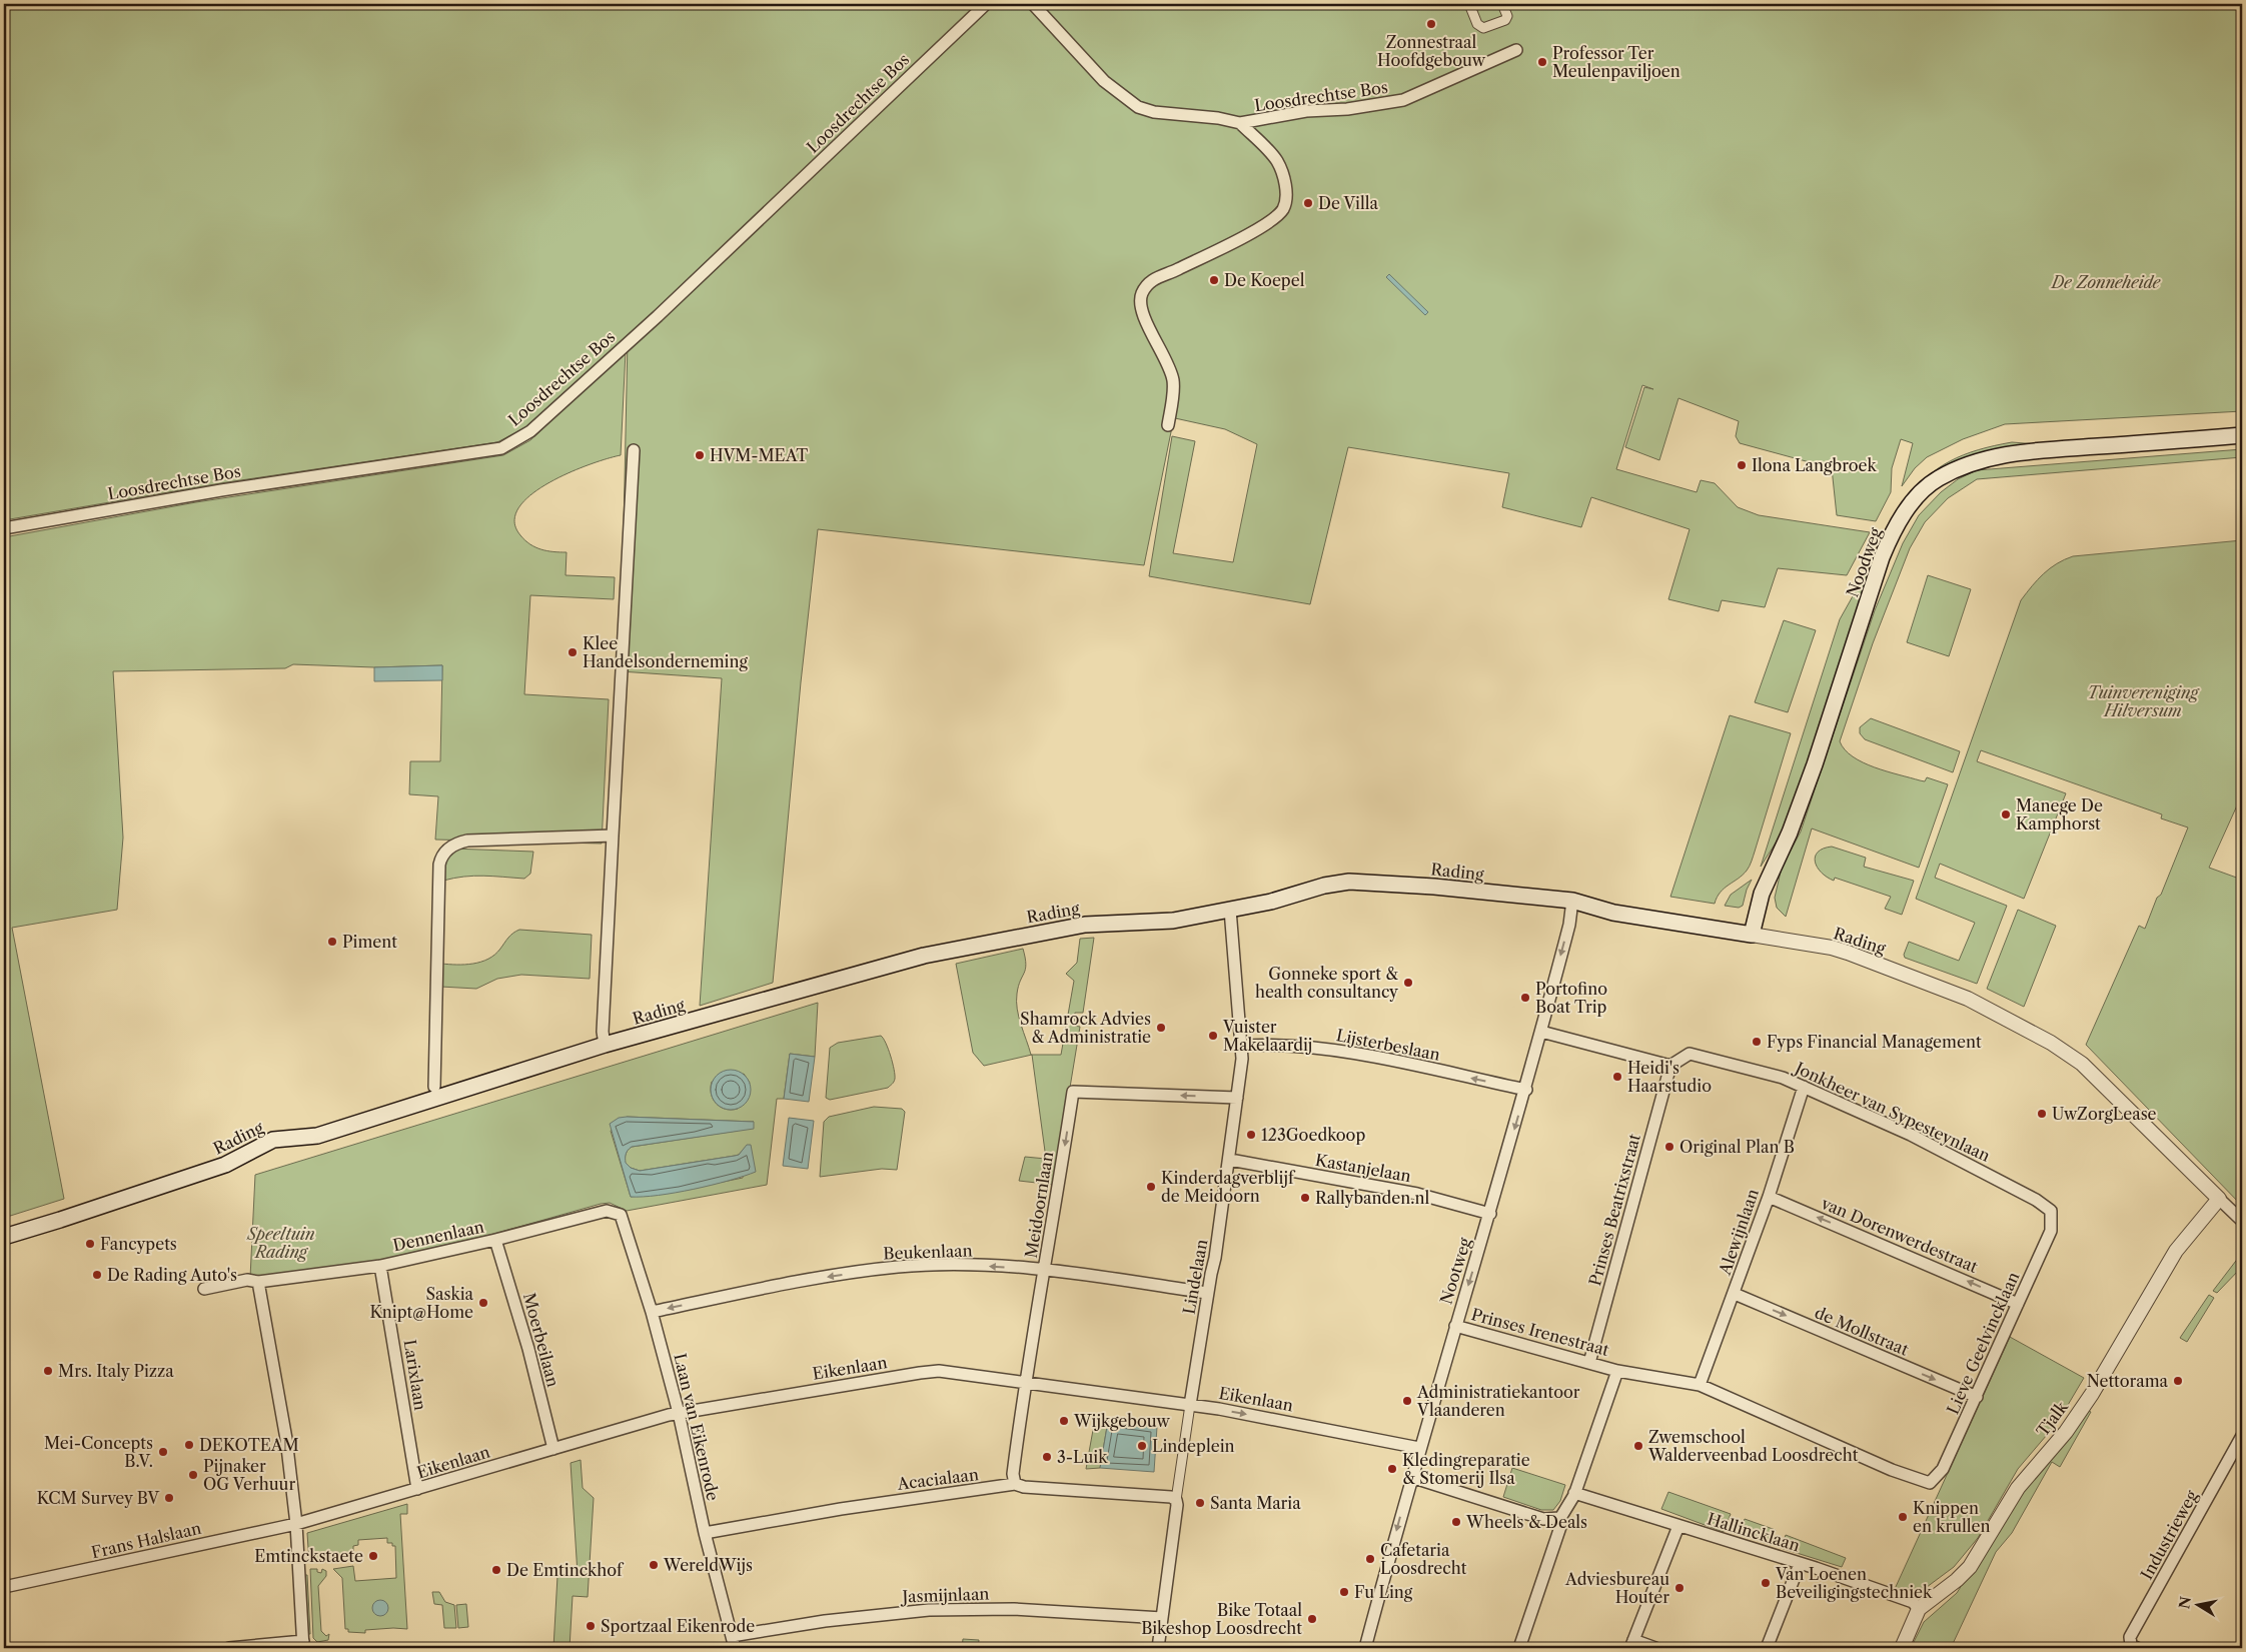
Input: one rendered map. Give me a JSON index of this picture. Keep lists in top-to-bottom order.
{
  "streets": {
    "main road": ["Noodweg", "Rading"],
    "street": [
      "Loosdrechtse Bos",
      "Lijsterbeslaan",
      "Jonkheer van Sypesteynlaan",
      "Kastanjelaan",
      "Meidoornlaan",
      "Prinses Beatrixstraat",
      "Alewijnlaan",
      "van Dorenwerdestraat",
      "Dennenlaan",
      "Beukenlaan",
      "Nootweg",
      "Lindelaan",
      "de Mollstraat",
      "Prinses Irenestraat",
      "Moerbeilaan",
      "Lieve Geelvincklaan",
      "Eikenlaan",
      "Larixlaan",
      "Tjalk",
      "Laan van Eikenrode",
      "Acacialaan",
      "Hallincklaan",
      "Industrieweg",
      "Frans Halslaan",
      "Jasmijnlaan"
    ]
  },
  "crossings": [
    ["Noodweg", "Rading"],
    ["Rading", "Nootweg"],
    ["Rading", "Lindelaan"],
    ["Rading", "Tjalk"],
    ["Lijsterbeslaan", "Nootweg"],
    ["Lijsterbeslaan", "Lindelaan"],
    ["Jonkheer van Sypesteynlaan", "Prinses Beatrixstraat"],
    ["Jonkheer van Sypesteynlaan", "Alewijnlaan"],
    ["Jonkheer van Sypesteynlaan", "Lieve Geelvincklaan"],
    ["Kastanjelaan", "Nootweg"],
    ["Kastanjelaan", "Lindelaan"],
    ["Meidoornlaan", "Beukenlaan"],
    ["Meidoornlaan", "Lindelaan"],
    ["Meidoornlaan", "Eikenlaan"],
    ["Meidoornlaan", "Acacialaan"],
    ["Prinses Beatrixstraat", "Prinses Irenestraat"],
    ["Alewijnlaan", "van Dorenwerdestraat"],
    ["Alewijnlaan", "de Mollstraat"],
    ["Alewijnlaan", "Prinses Irenestraat"],
    ["van Dorenwerdestraat", "Lieve Geelvincklaan"],
    ["Dennenlaan", "Moerbeilaan"],
    ["Dennenlaan", "Larixlaan"],
    ["Dennenlaan", "Laan van Eikenrode"],
    ["Beukenlaan", "Lindelaan"],
    ["Beukenlaan", "Laan van Eikenrode"],
    ["Nootweg", "Prinses Irenestraat"],
    ["Nootweg", "Eikenlaan"],
    ["Lindelaan", "Eikenlaan"],
    ["Lindelaan", "Acacialaan"],
    ["Lindelaan", "Jasmijnlaan"],
    ["de Mollstraat", "Lieve Geelvincklaan"],
    ["Prinses Irenestraat", "Lieve Geelvincklaan"],
    ["Moerbeilaan", "Eikenlaan"],
    ["Eikenlaan", "Larixlaan"],
    ["Eikenlaan", "Laan van Eikenrode"],
    ["Eikenlaan", "Frans Halslaan"],
    ["Tjalk", "Hallincklaan"],
    ["Laan van Eikenrode", "Acacialaan"],
    ["Laan van Eikenrode", "Jasmijnlaan"]
  ],
  "one_way": [
    "Lijsterbeslaan",
    "van Dorenwerdestraat",
    "Beukenlaan",
    "Nootweg",
    "de Mollstraat"
  ],
  "parks": ["De Zonneheide", "Tuinvereniging Hilversum", "Speeltuin Rading"],
  "places": [
    "Zonnestraal Hoofdgebouw",
    "Professor Ter Meulenpaviljoen",
    "De Villa",
    "De Koepel",
    "HVM-MEAT",
    "Ilona Langbroek",
    "Klee Handelsonderneming",
    "Manege De Kamphorst",
    "Piment",
    "Gonneke sport & health consultancy",
    "Portofino Boat Trip",
    "Shamrock Advies & Administratie",
    "Vuister Makelaardij",
    "Fyps Financial Management",
    "Heidi's Haarstudio",
    "UwZorgLease",
    "123Goedkoop",
    "Original Plan B",
    "Kinderdagverblijf de Meidoorn",
    "Rallybanden.nl",
    "Fancypets",
    "De Rading Auto's",
    "Saskia Knipt@Home",
    "Mrs. Italy Pizza",
    "Nettorama",
    "Administratiekantoor Vlaanderen",
    "Wijkgebouw",
    "DEKOTEAM",
    "Lindeplein",
    "Zwemschool Walderveenbad Loosdrecht",
    "Mei-Concepts B.V.",
    "3-Luik",
    "Kledingreparatie & Stomerij Ilsa",
    "Pijnaker OG Verhuur",
    "KCM Survey BV",
    "Santa Maria",
    "Knippen en krullen",
    "Wheels & Deals",
    "Emtinckstaete",
    "Cafetaria Loosdrecht",
    "WereldWijs",
    "De Emtinckhof",
    "Van Loenen Beveiligingstechniek",
    "Adviesbureau Houter",
    "Fu Ling",
    "Bike Totaal Bikeshop Loosdrecht",
    "Sportzaal Eikenrode"
  ],
  "north": "left"
}
